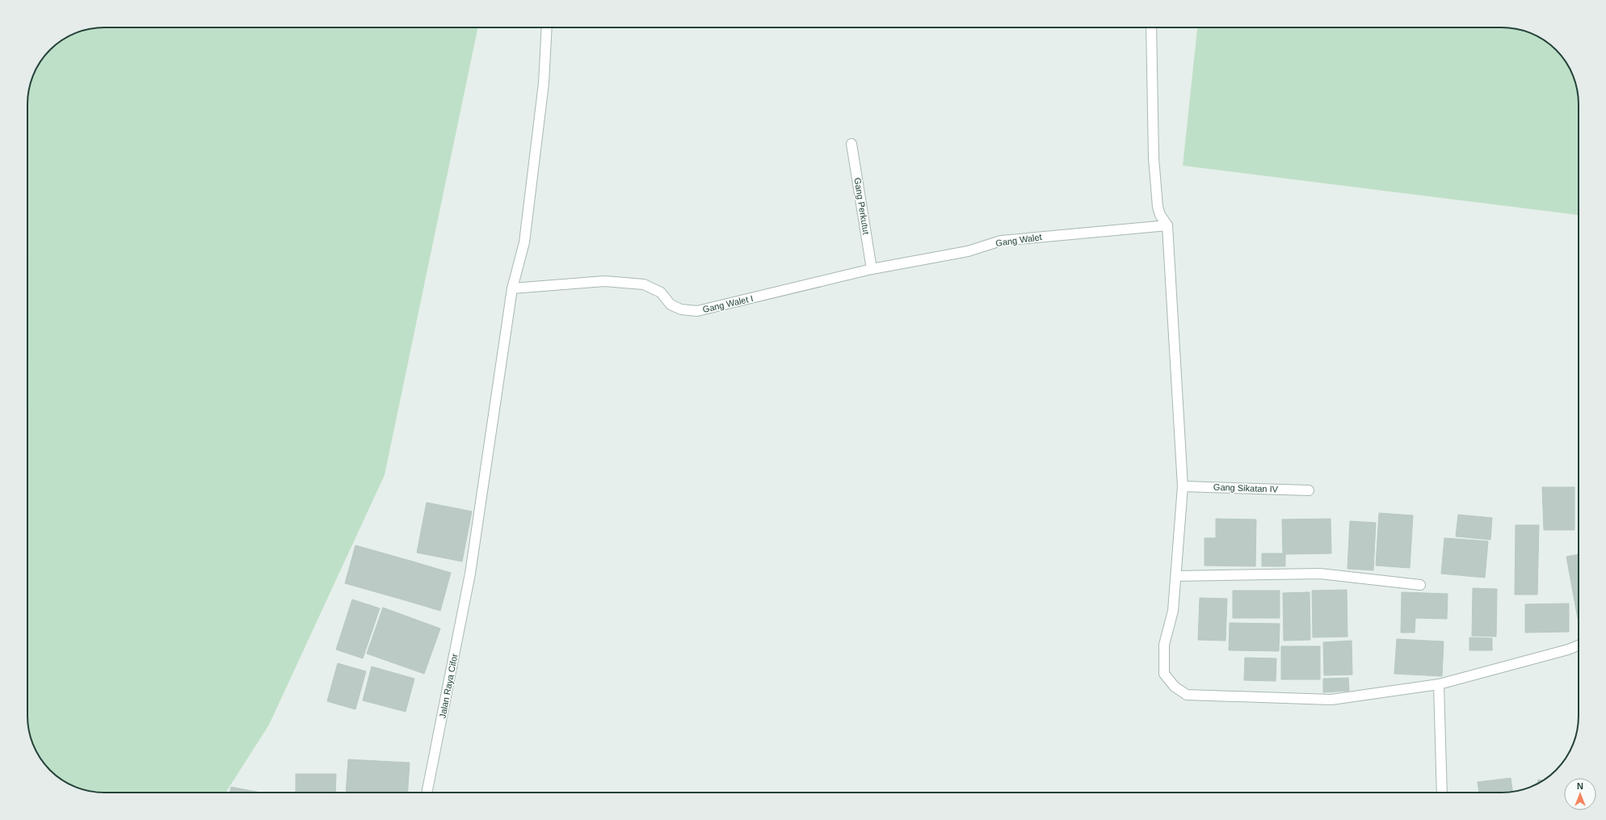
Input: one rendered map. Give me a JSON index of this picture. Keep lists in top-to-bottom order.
{
  "streets": {
    "street": [
      "Gang Perkutut",
      "Gang Walet",
      "Gang Walet I",
      "Gang Sikatan IV",
      "Jalan Raya Cifor"
    ]
  },
  "crossings": [
    ["Gang Perkutut", "Gang Walet"],
    ["Gang Perkutut", "Gang Walet I"],
    ["Gang Walet", "Gang Walet I"],
    ["Gang Walet I", "Jalan Raya Cifor"]
  ],
  "north": "top"
}
